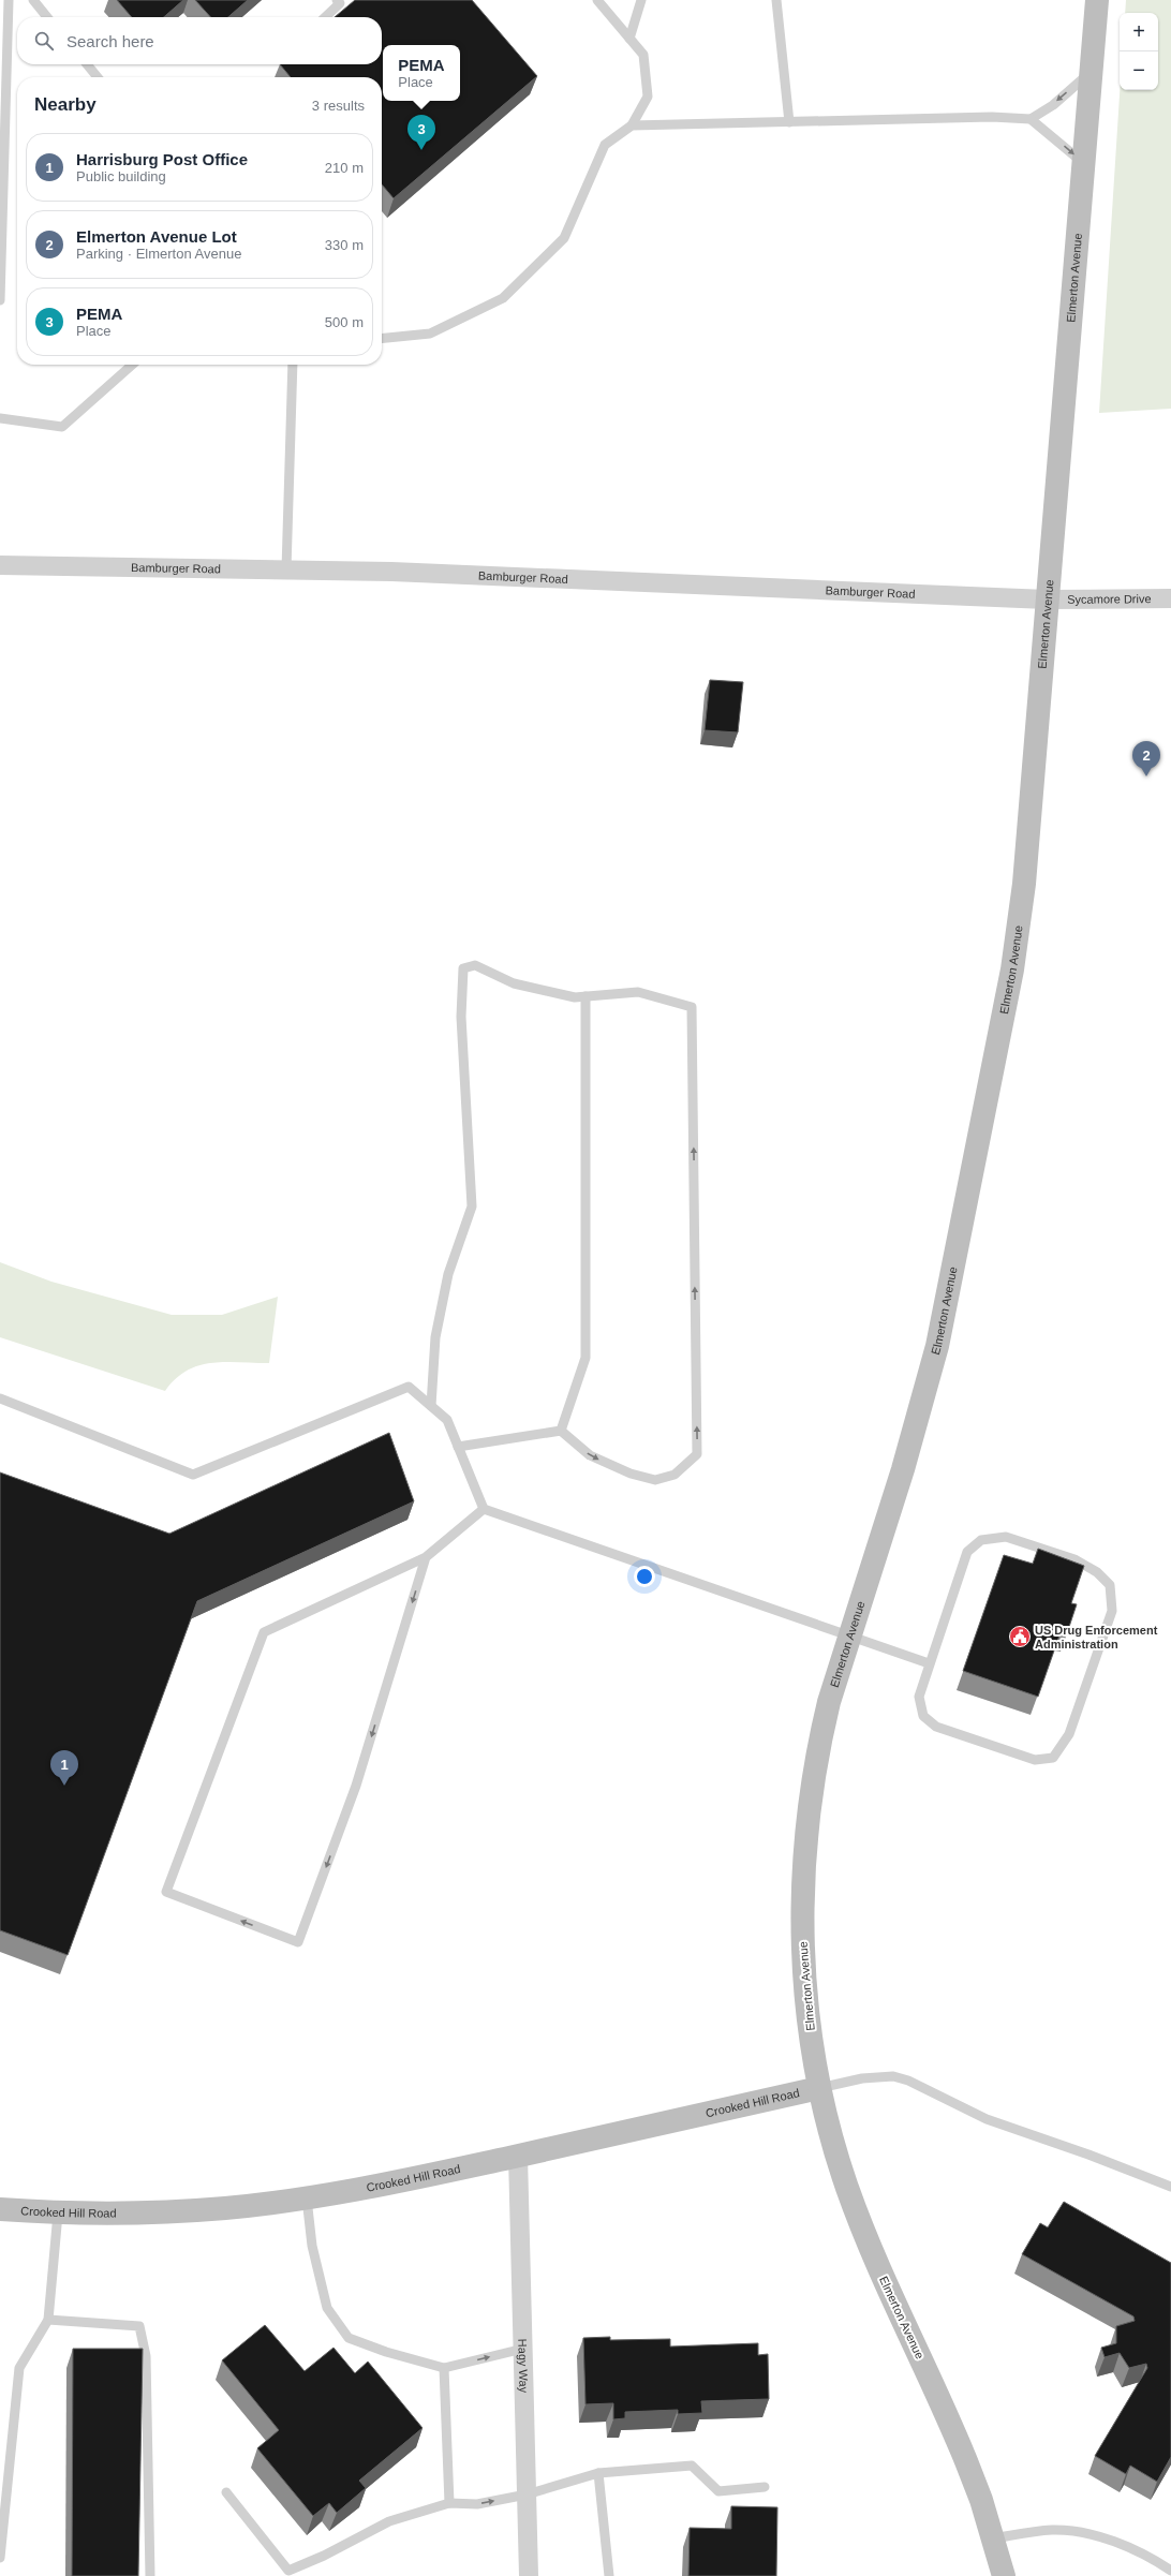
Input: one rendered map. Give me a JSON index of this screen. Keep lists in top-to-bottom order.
{
  "streets": {
    "main road": ["Elmerton Avenue", "Crooked Hill Road"],
    "street": ["Bamburger Road", "Sycamore Drive", "Hagy Way"]
  },
  "crossings": [
    ["Elmerton Avenue", "Bamburger Road"],
    ["Elmerton Avenue", "Sycamore Drive"],
    ["Elmerton Avenue", "Crooked Hill Road"],
    ["Bamburger Road", "Sycamore Drive"],
    ["Crooked Hill Road", "Hagy Way"]
  ],
  "places": {
    "public building": ["US Drug Enforcement Administration"]
  },
  "page": {
    "map_buttons": ["+", "−"],
    "search": "Search here",
    "popup": ["PEMA", "Place"],
    "heading": ["Nearby", "3 results"],
    "pins": ["3", "2", "1"],
    "list": [
      {
        "mark": "1",
        "name": "Harrisburg Post Office",
        "note": "Public building",
        "value": "210 m"
      },
      {
        "mark": "2",
        "name": "Elmerton Avenue Lot",
        "note": "Parking · Elmerton Avenue",
        "value": "330 m"
      },
      {
        "mark": "3",
        "name": "PEMA",
        "note": "Place",
        "value": "500 m"
      }
    ]
  }
}
